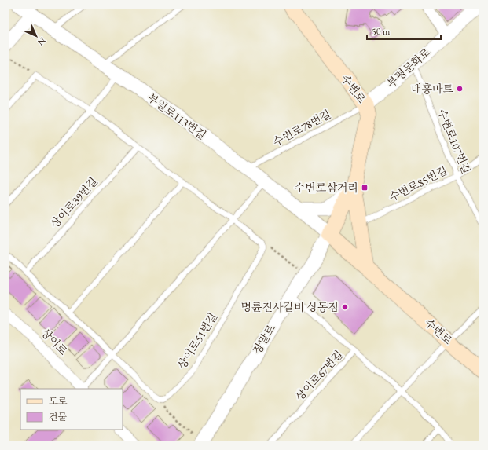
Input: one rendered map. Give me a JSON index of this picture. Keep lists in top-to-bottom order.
{
  "streets": {
    "main road": ["수변로"],
    "street": [
      "부평문화로",
      "부일로113번길",
      "장말로",
      "상이로"
    ],
    "lane": [
      "수변로78번길",
      "수변로107번길",
      "수변로85번길",
      "상이로39번길",
      "상이로51번길",
      "상이로67번길"
    ]
  },
  "crossings": [
    ["부평문화로", "수변로"],
    ["부평문화로", "수변로78번길"],
    ["부평문화로", "수변로107번길"],
    ["수변로", "부일로113번길"],
    ["수변로", "수변로78번길"],
    ["수변로", "수변로85번길"],
    ["수변로", "장말로"],
    ["부일로113번길", "수변로78번길"],
    ["부일로113번길", "장말로"],
    ["수변로107번길", "수변로85번길"]
  ],
  "places": {
    "other": ["대흥마트", "명륜진사갈비 상동점"],
    "transit": ["수변로삼거리"]
  },
  "legend": ["도로", "건물"],
  "scale_bar": "50 m",
  "north": "bottom right"
}
